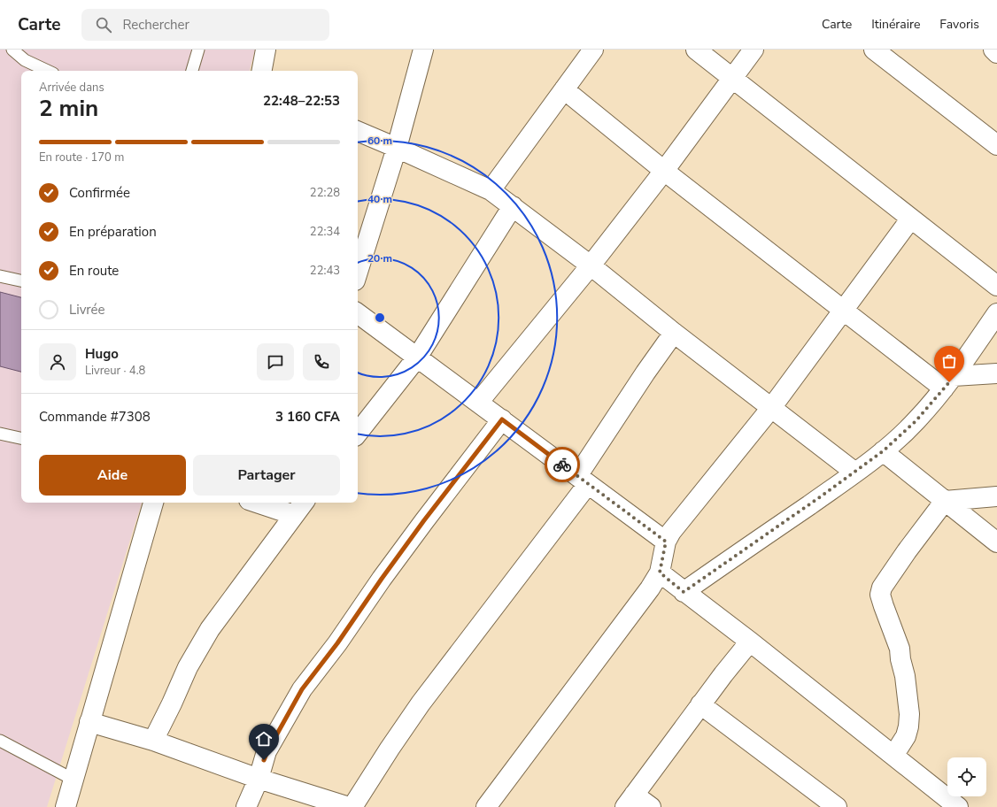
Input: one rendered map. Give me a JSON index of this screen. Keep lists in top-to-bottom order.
{
  "page": {
    "header": "Carte",
    "search": "Rechercher",
    "nav": ["Carte", "Itinéraire", "Favoris"],
    "heading": ["2 min", "Arrivée dans", "22:48–22:53"],
    "panel": [
      "Hugo",
      "Livreur · 4.8",
      "Commande #7308",
      "3 160 CFA"
    ],
    "bar": "En route · 170 m",
    "list": [
      ["Confirmée", "22:28"],
      ["En préparation", "22:34"],
      ["En route", "22:43"],
      "Livrée"
    ],
    "buttons": ["Aide", "Partager"]
  },
  "rings": ["60 m", "40 m", "20 m"]
}
